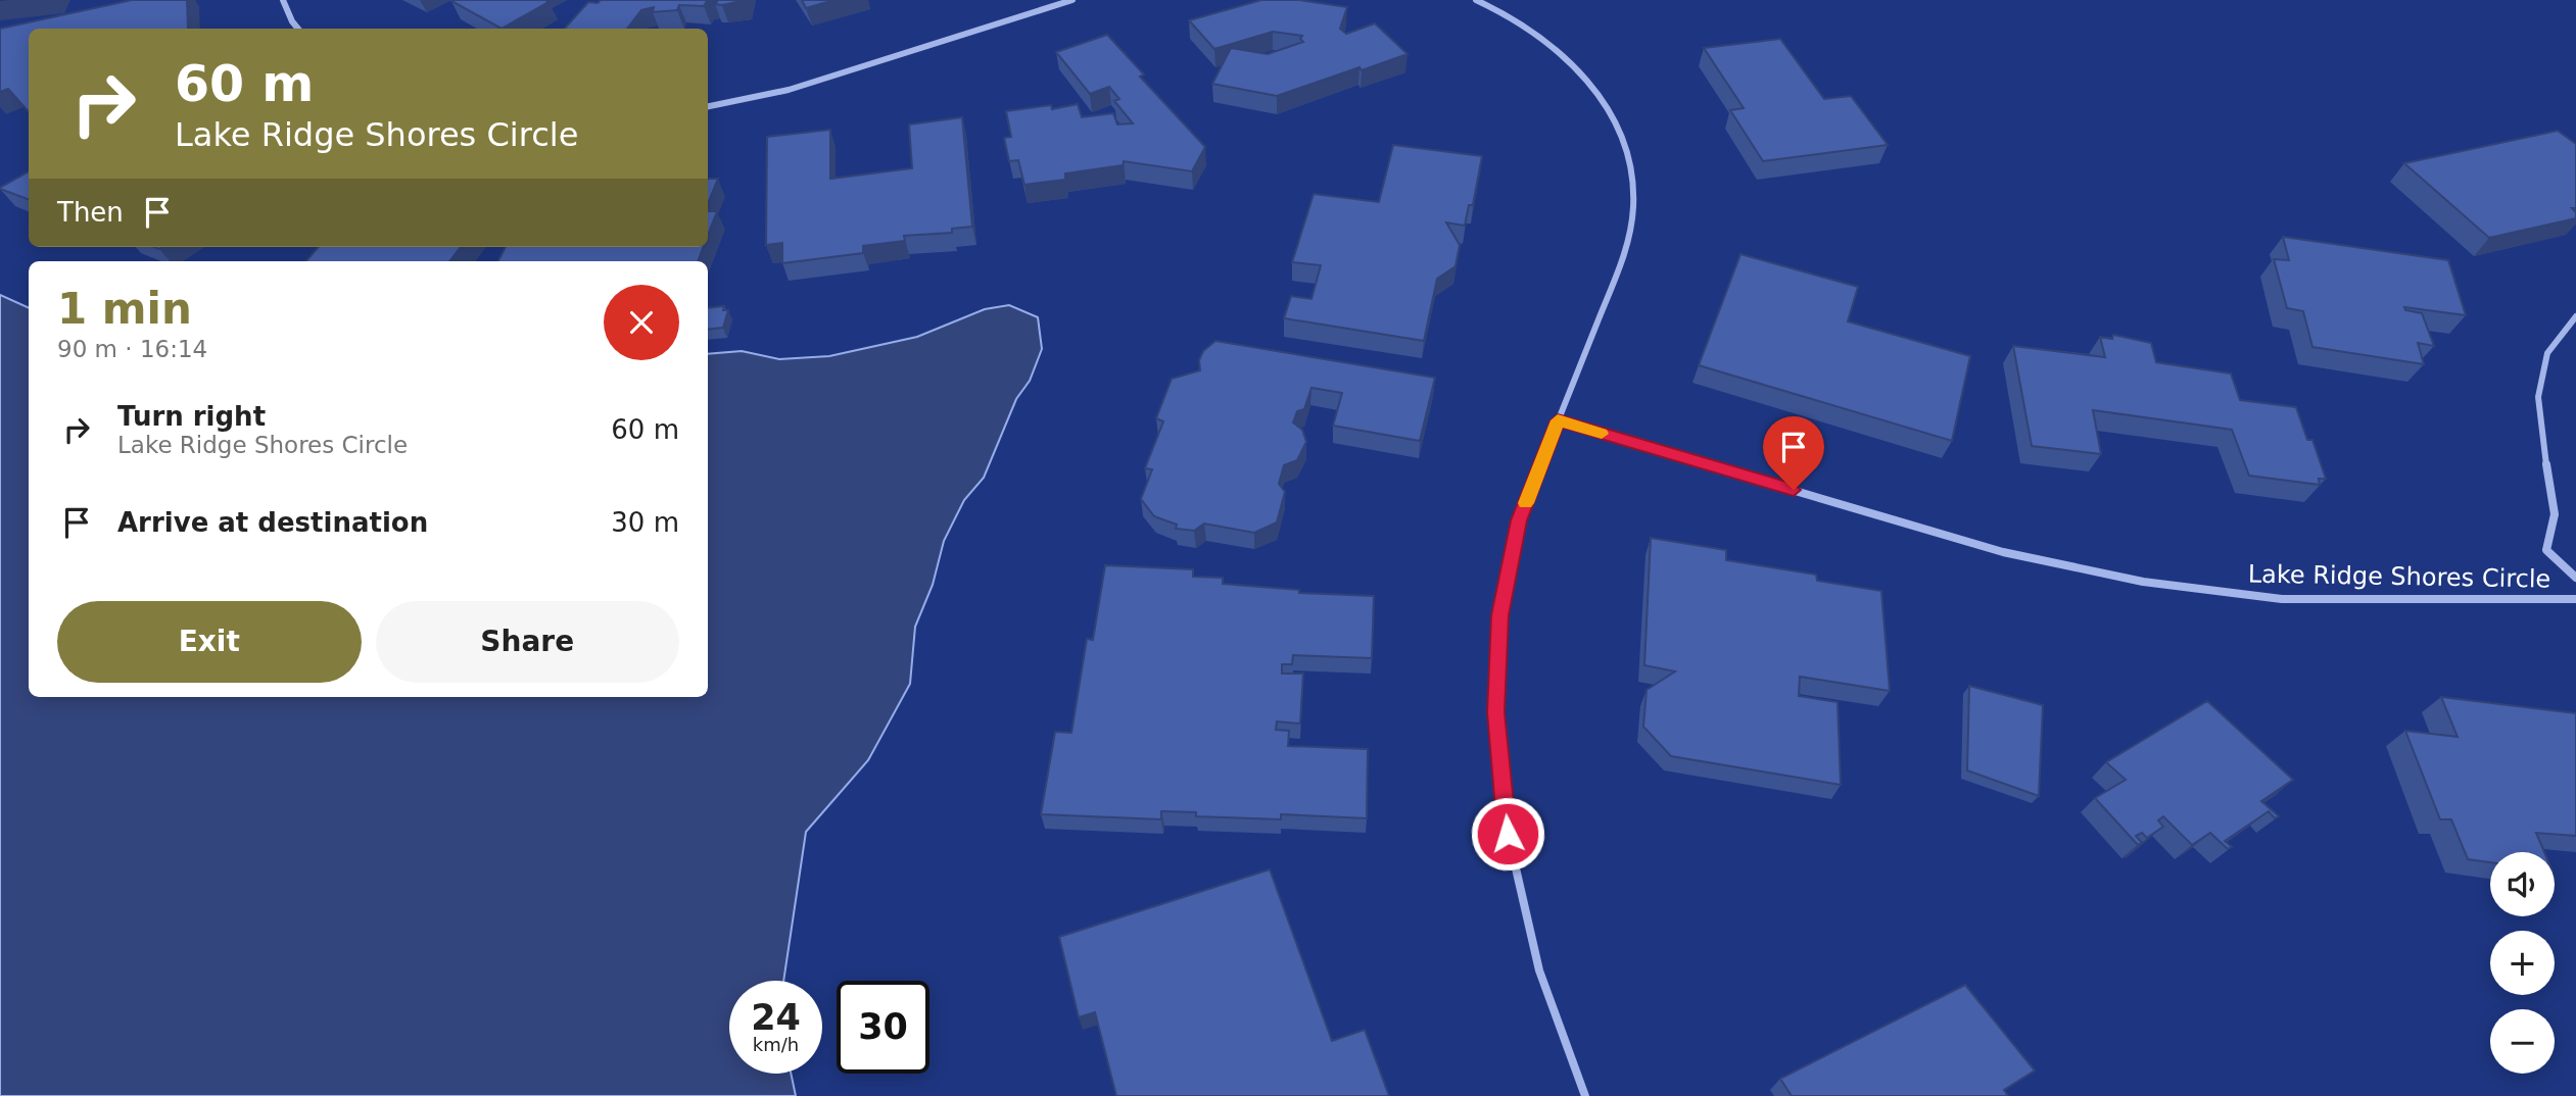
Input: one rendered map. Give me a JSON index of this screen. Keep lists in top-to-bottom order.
{
  "streets": {
    "street": ["Lake Ridge Shores Circle"]
  },
  "page": {
    "turn": ["60 m", "Lake Ridge Shores Circle"],
    "then": "Then",
    "heading": ["1 min", "90 m · 16:14"],
    "list": [
      {
        "name": "Turn right",
        "note": "Lake Ridge Shores Circle",
        "value": "60 m"
      },
      {
        "name": "Arrive at destination",
        "value": "30 m"
      }
    ],
    "buttons": ["Exit", "Share"],
    "map_buttons": ["+", "−"],
    "speed": "24 km/h",
    "limit": "30"
  }
}
